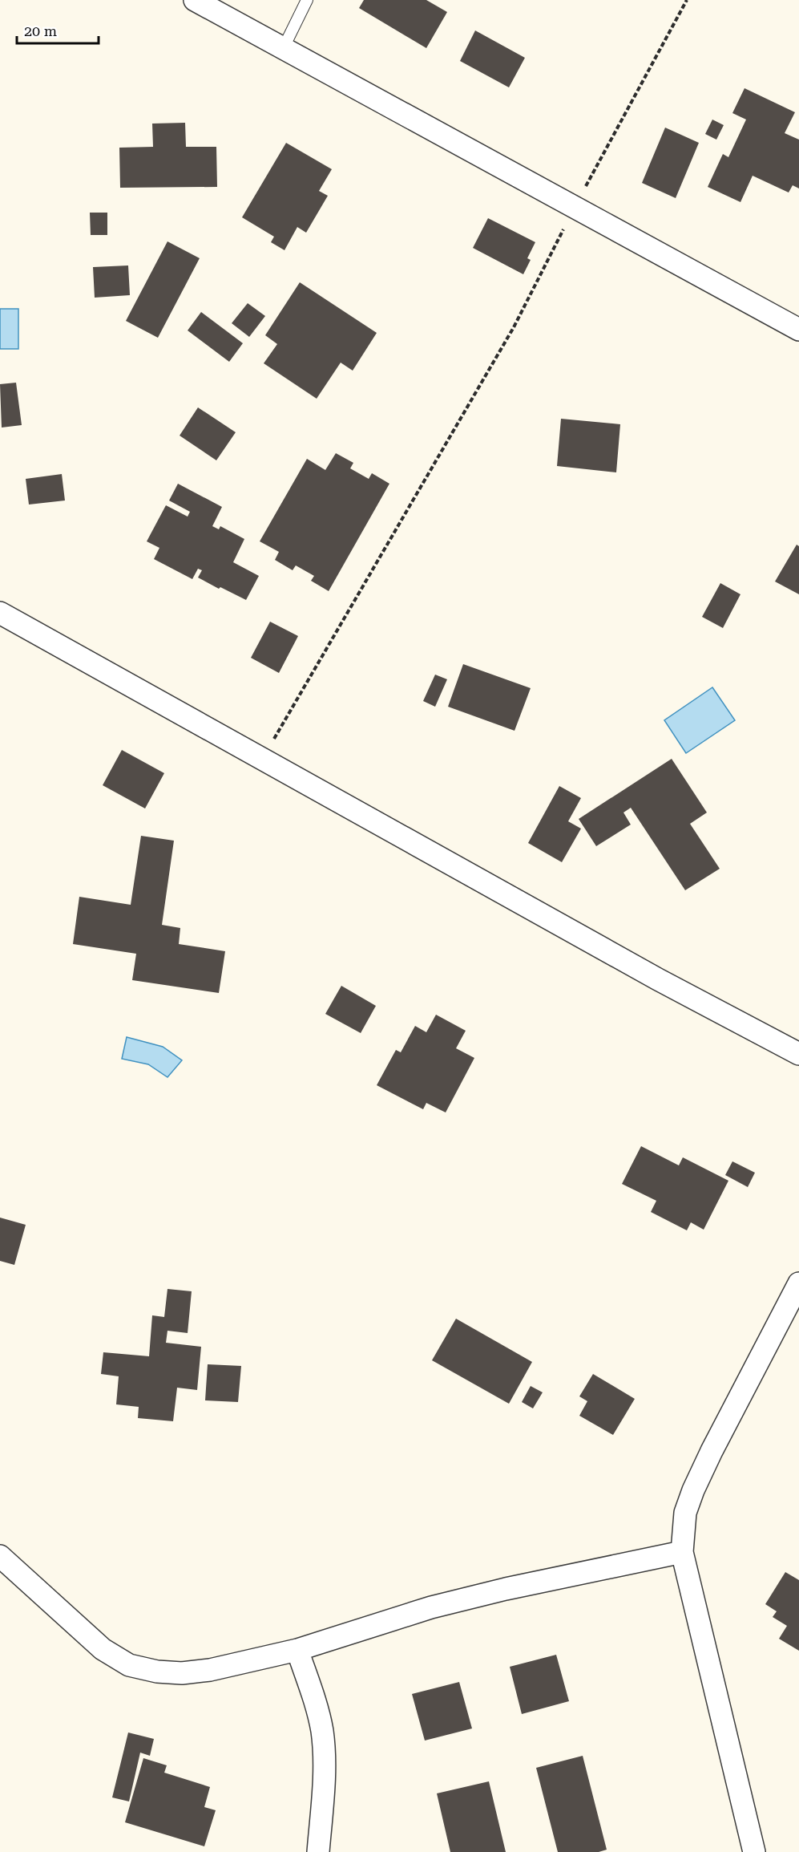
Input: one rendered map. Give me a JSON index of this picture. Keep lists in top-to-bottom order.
{
  "scale_bar": "20 m"
}
